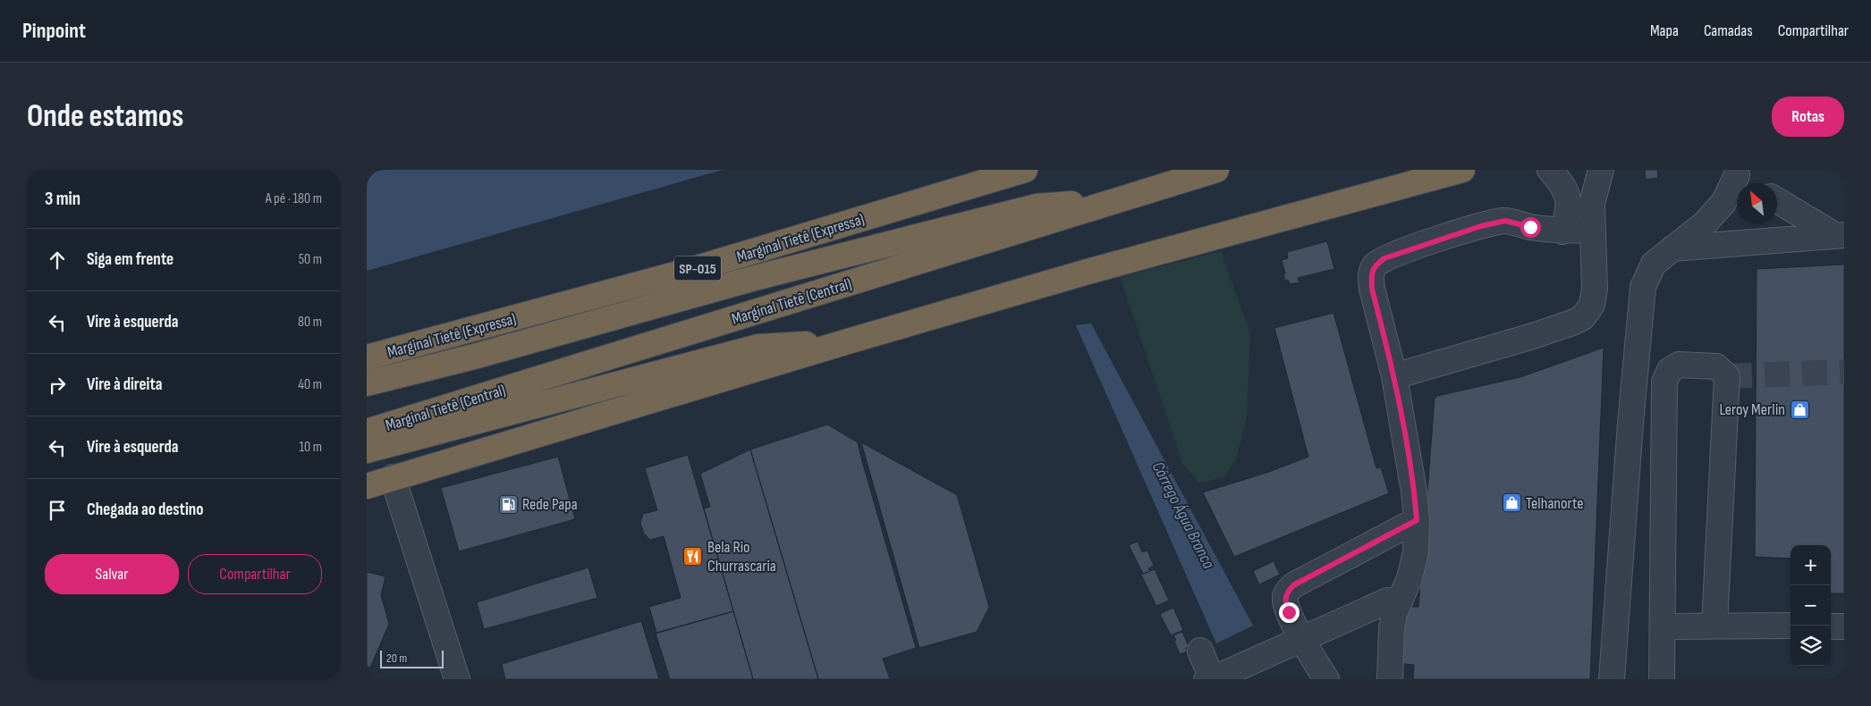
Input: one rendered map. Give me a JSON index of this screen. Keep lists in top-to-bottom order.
{
  "streets": {
    "highway": ["Marginal Tietê (Expressa)", "SP-015", "Marginal Tietê (Central)"]
  },
  "water": ["Córrego Água Branca"],
  "places": {
    "shop": ["Leroy Merlin", "Telhanorte"],
    "fuel station": ["Rede Papa"],
    "restaurant": ["Bela Rio Churrascaria"]
  },
  "scale_bar": "20 m",
  "north": "top left",
  "page": {
    "header": "Pinpoint",
    "nav": ["Mapa", "Camadas", "Compartilhar"],
    "buttons": [
      "Rotas",
      ["Salvar", "Compartilhar"]
    ],
    "title": "Onde estamos",
    "heading": ["3 min", "A pé · 180 m"],
    "list": [
      ["Siga em frente", "50 m"],
      ["Vire à esquerda", "80 m"],
      ["Vire à direita", "40 m"],
      ["Vire à esquerda", "10 m"],
      "Chegada ao destino"
    ],
    "map_buttons": ["+", "−"],
    "scale": "20 m"
  }
}
